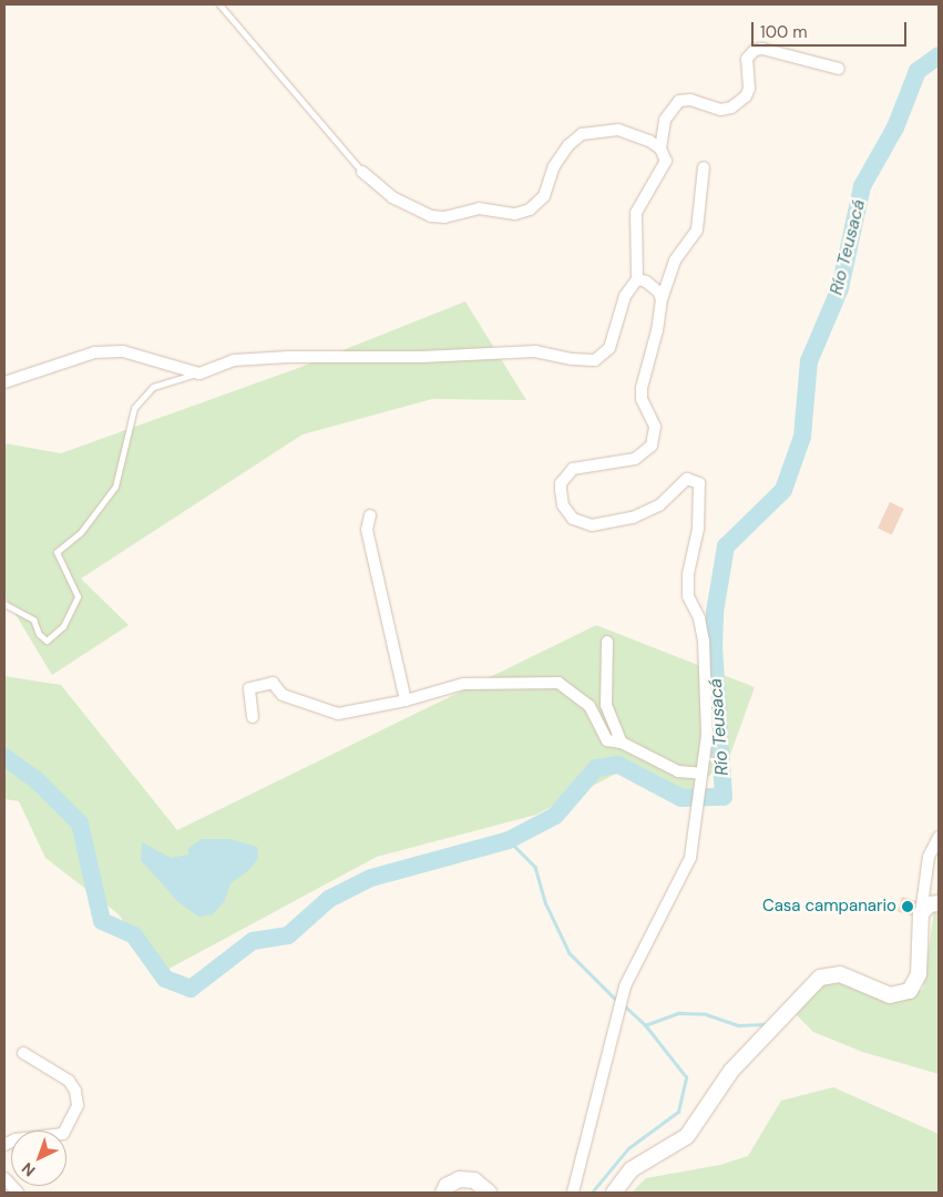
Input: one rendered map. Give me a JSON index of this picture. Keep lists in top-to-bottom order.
{
  "water": ["Río Teusacá"],
  "places": ["Casa campanario"],
  "scale_bar": "100 m",
  "north": "bottom left"
}
